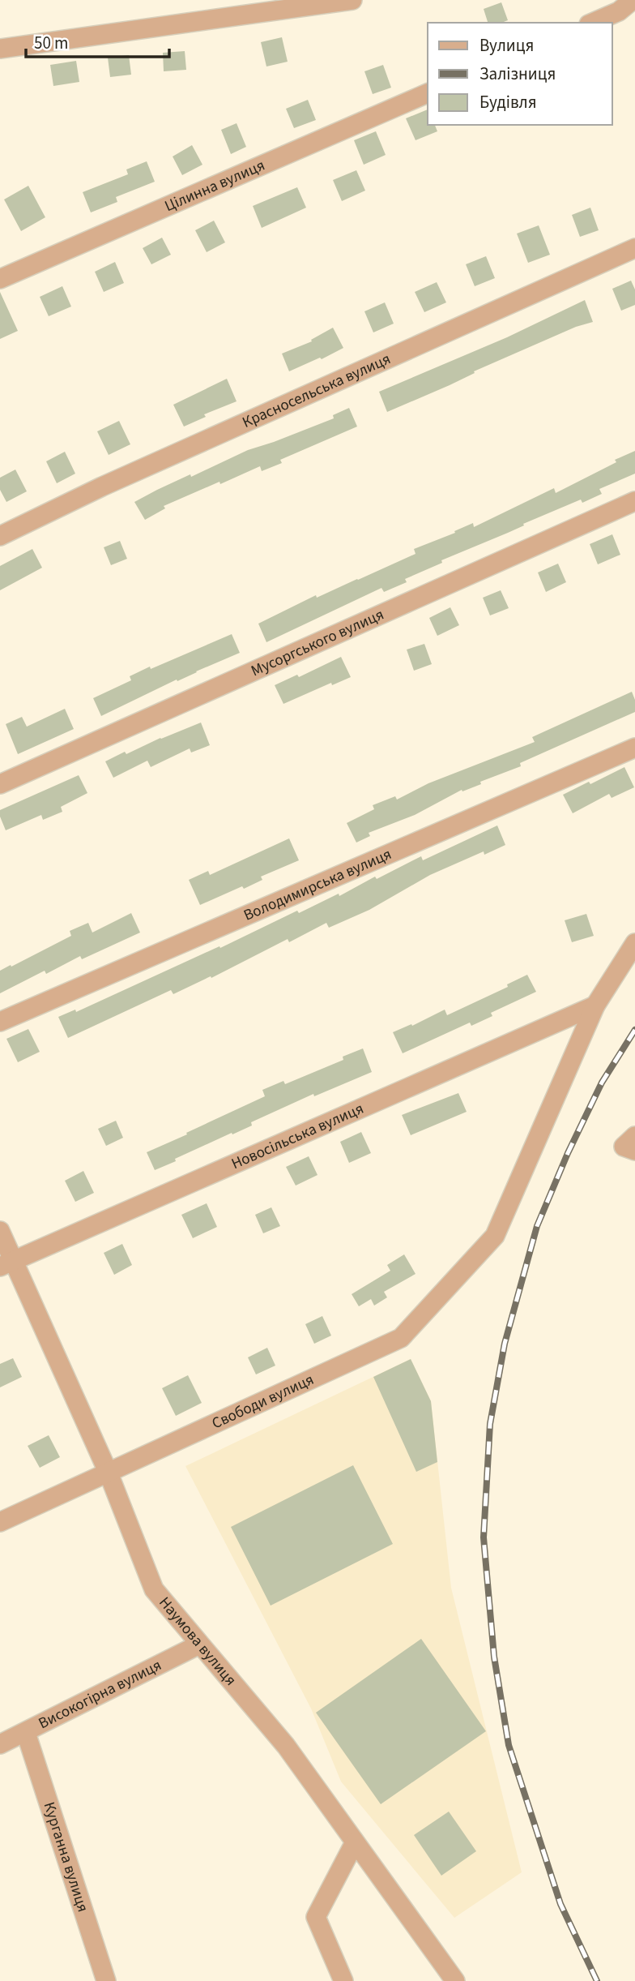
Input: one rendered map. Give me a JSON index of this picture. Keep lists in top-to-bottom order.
{
  "streets": {
    "street": [
      "Цілинна вулиця",
      "Красносельська вулиця",
      "Мусоргського вулиця",
      "Володимирська вулиця",
      "Новосільська вулиця",
      "Свободи вулиця",
      "Наумова вулиця",
      "Високогірна вулиця",
      "Курганна вулиця"
    ]
  },
  "crossings": [
    ["Новосільська вулиця", "Свободи вулиця"],
    ["Новосільська вулиця", "Наумова вулиця"],
    ["Свободи вулиця", "Наумова вулиця"],
    ["Наумова вулиця", "Високогірна вулиця"],
    ["Високогірна вулиця", "Курганна вулиця"]
  ],
  "legend": ["Вулиця", "Залізниця", "Будівля"],
  "scale_bar": "50 m"
}
